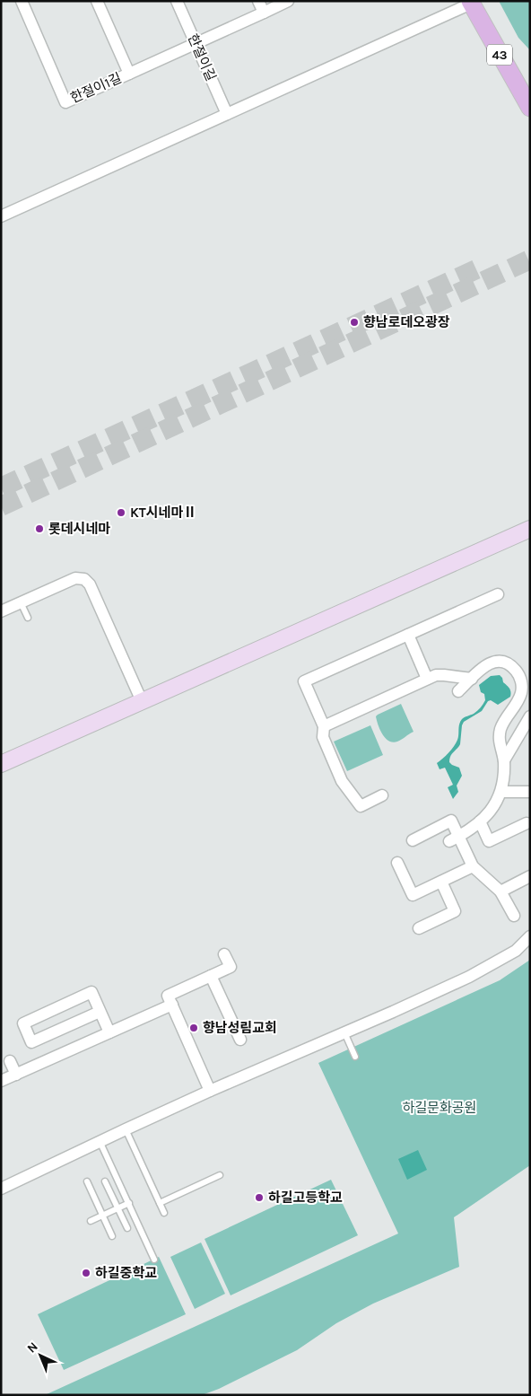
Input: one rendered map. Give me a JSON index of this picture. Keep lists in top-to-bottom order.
{
  "streets": {
    "main road": ["43"],
    "street": ["한절이길", "한절이1길"]
  },
  "parks": ["하길문화공원"],
  "places": [
    "향남로데오광장",
    "KT시네마Ⅱ",
    "롯데시네마",
    "향남성림교회",
    "하길고등학교",
    "하길중학교"
  ],
  "north": "top left"
}
